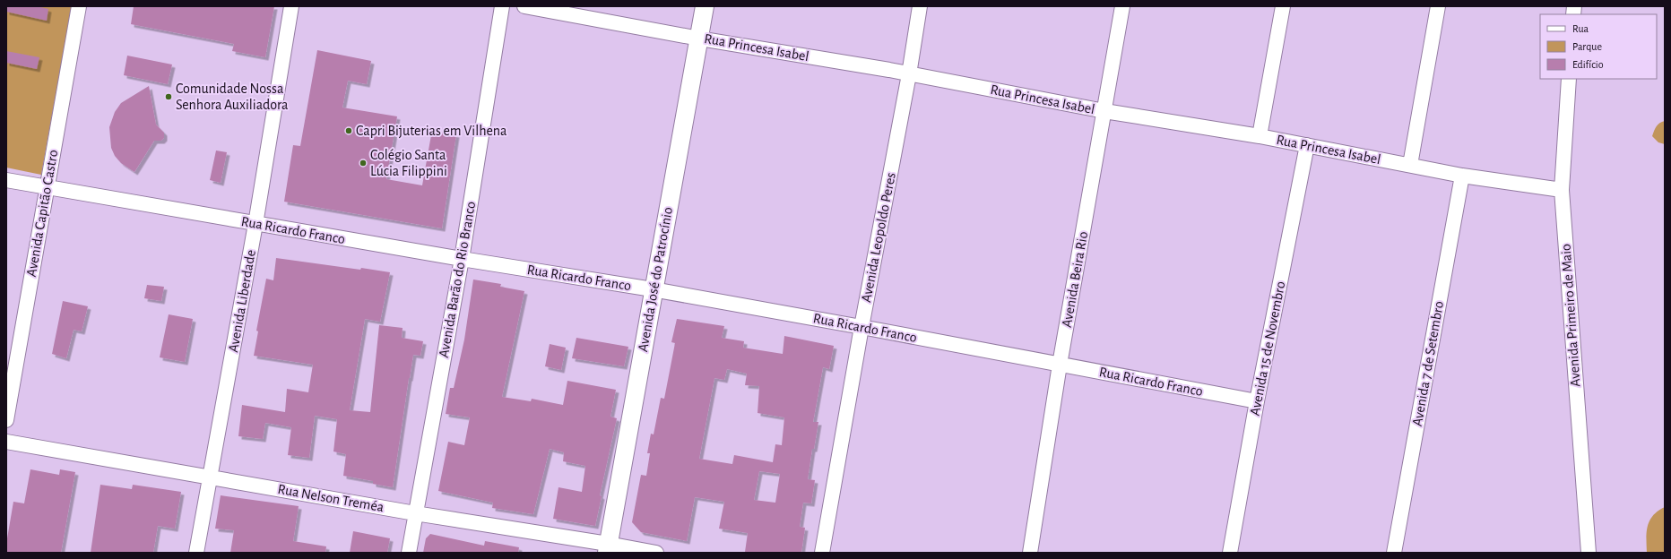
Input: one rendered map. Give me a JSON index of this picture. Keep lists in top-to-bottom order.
{
  "streets": {
    "street": [
      "Rua Princesa Isabel",
      "Avenida Capitão Castro",
      "Rua Ricardo Franco",
      "Avenida Leopoldo Peres",
      "Avenida Barão do Rio Branco",
      "Avenida José do Patrocínio",
      "Avenida Beira Rio",
      "Avenida Liberdade",
      "Avenida Primeiro de Maio",
      "Avenida 15 de Novembro",
      "Avenida 7 de Setembro",
      "Rua Nelson Treméa"
    ]
  },
  "crossings": [
    ["Rua Princesa Isabel", "Avenida Leopoldo Peres"],
    ["Rua Princesa Isabel", "Avenida José do Patrocínio"],
    ["Rua Princesa Isabel", "Avenida Beira Rio"],
    ["Rua Princesa Isabel", "Avenida Primeiro de Maio"],
    ["Rua Princesa Isabel", "Avenida 15 de Novembro"],
    ["Rua Princesa Isabel", "Avenida 7 de Setembro"],
    ["Avenida Capitão Castro", "Rua Ricardo Franco"],
    ["Rua Ricardo Franco", "Avenida Leopoldo Peres"],
    ["Rua Ricardo Franco", "Avenida Barão do Rio Branco"],
    ["Rua Ricardo Franco", "Avenida José do Patrocínio"],
    ["Rua Ricardo Franco", "Avenida Beira Rio"],
    ["Rua Ricardo Franco", "Avenida Liberdade"],
    ["Rua Ricardo Franco", "Avenida 15 de Novembro"],
    ["Avenida Barão do Rio Branco", "Rua Nelson Treméa"],
    ["Avenida José do Patrocínio", "Rua Nelson Treméa"],
    ["Avenida Liberdade", "Rua Nelson Treméa"]
  ],
  "places": ["Comunidade Nossa Senhora Auxiliadora", "Capri Bijuterias em Vilhena", "Colégio Santa Lúcia Filippini"],
  "legend": ["Rua", "Parque", "Edifício"]
}
